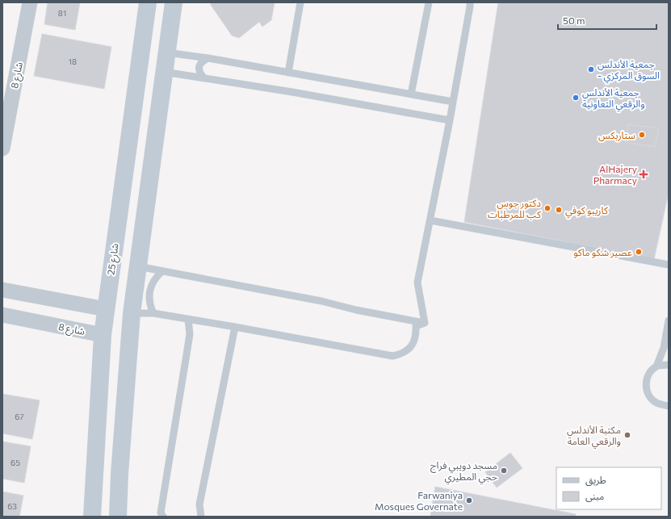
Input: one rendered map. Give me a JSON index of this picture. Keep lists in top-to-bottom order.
{
  "streets": {
    "street": ["شارع 8", "شارع 25"]
  },
  "crossings": [
    ["شارع 8", "شارع 25"]
  ],
  "places": {
    "other": [
      "جمعية الأندلس - السوق المركزي",
      "جمعية الأندلس والرقعي التعاونية",
      "ستاربكس",
      "دكتور جوس كب للمرطبات",
      "كاريبو كوفي",
      "عصير شكو ماكو",
      "مكتبة الأندلس والرقعي العامة",
      "مسجد دويبي فراج حجي المطيري",
      "Farwaniya Mosques Governate"
    ],
    "health": ["AlHajery Pharmacy"]
  },
  "house_numbers": [
    "81",
    "18",
    "67",
    "65",
    "63"
  ],
  "legend": ["طريق", "مبنى"],
  "scale_bar": "50 m"
}
